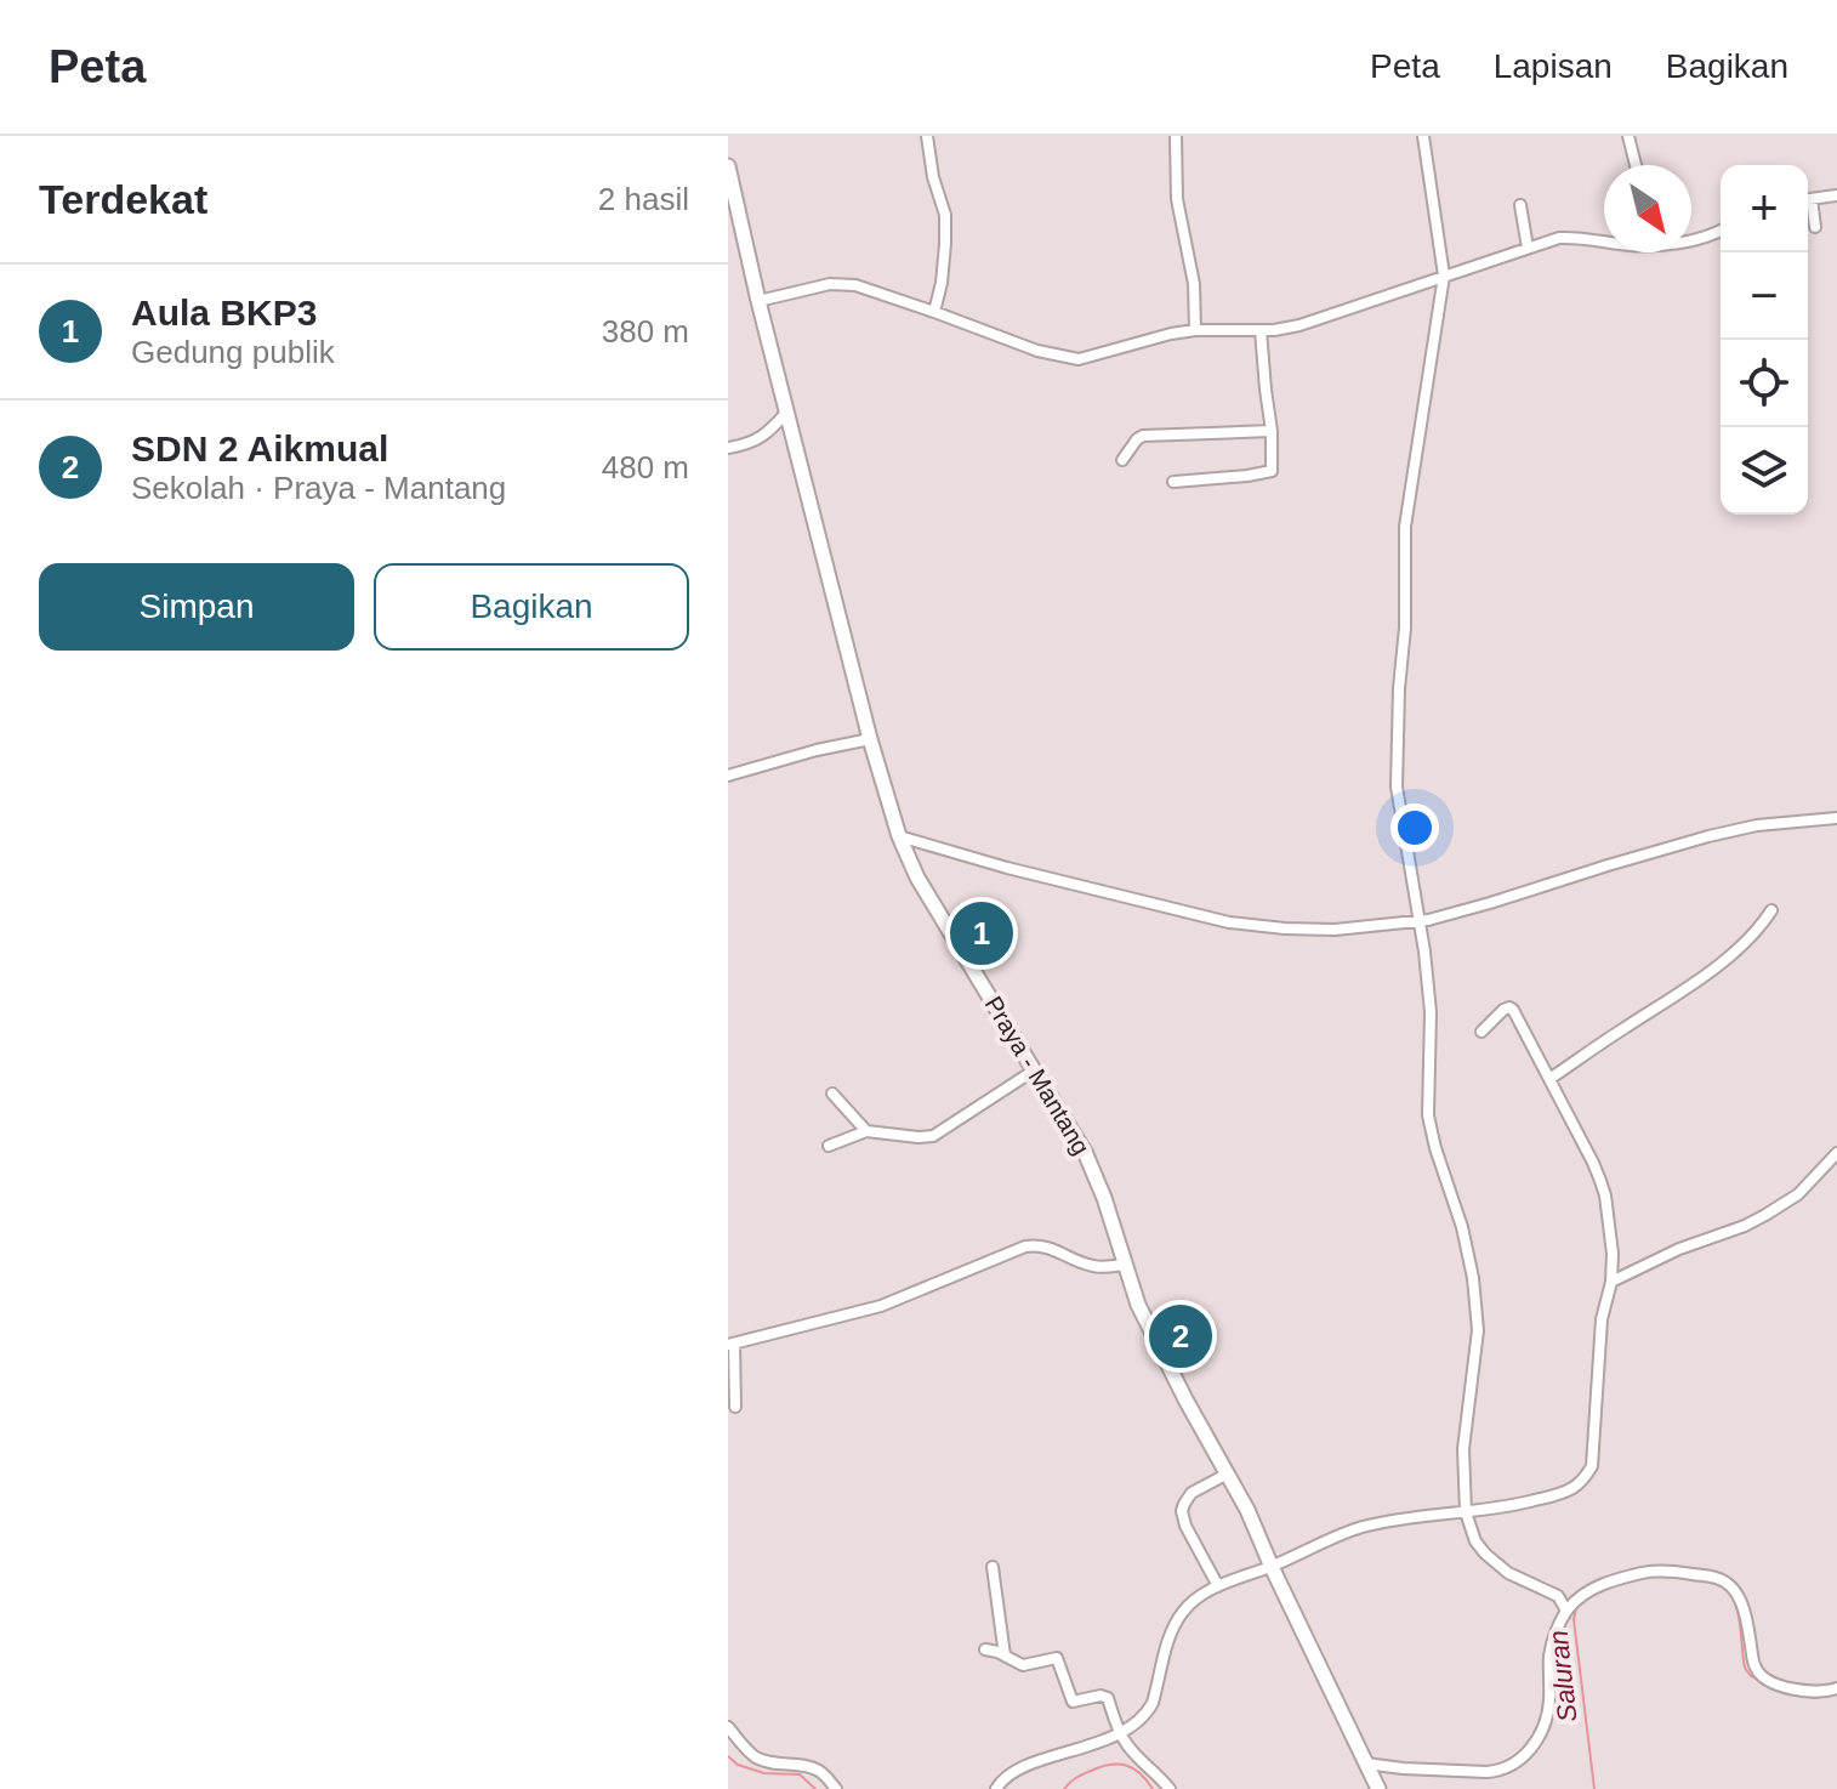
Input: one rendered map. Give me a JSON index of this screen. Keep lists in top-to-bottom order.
{
  "streets": {
    "main road": ["Praya - Mantang"]
  },
  "water": ["Saluran"],
  "north": "bottom right",
  "page": {
    "header": "Peta",
    "nav": ["Peta", "Lapisan", "Bagikan"],
    "heading": ["Terdekat", "2 hasil"],
    "map_buttons": ["+", "−"],
    "list": [
      {
        "mark": "1",
        "name": "Aula BKP3",
        "note": "Gedung publik",
        "value": "380 m"
      },
      {
        "mark": "2",
        "name": "SDN 2 Aikmual",
        "note": "Sekolah · Praya - Mantang",
        "value": "480 m"
      }
    ],
    "buttons": ["Simpan", "Bagikan"],
    "pins": ["1", "2"]
  }
}
